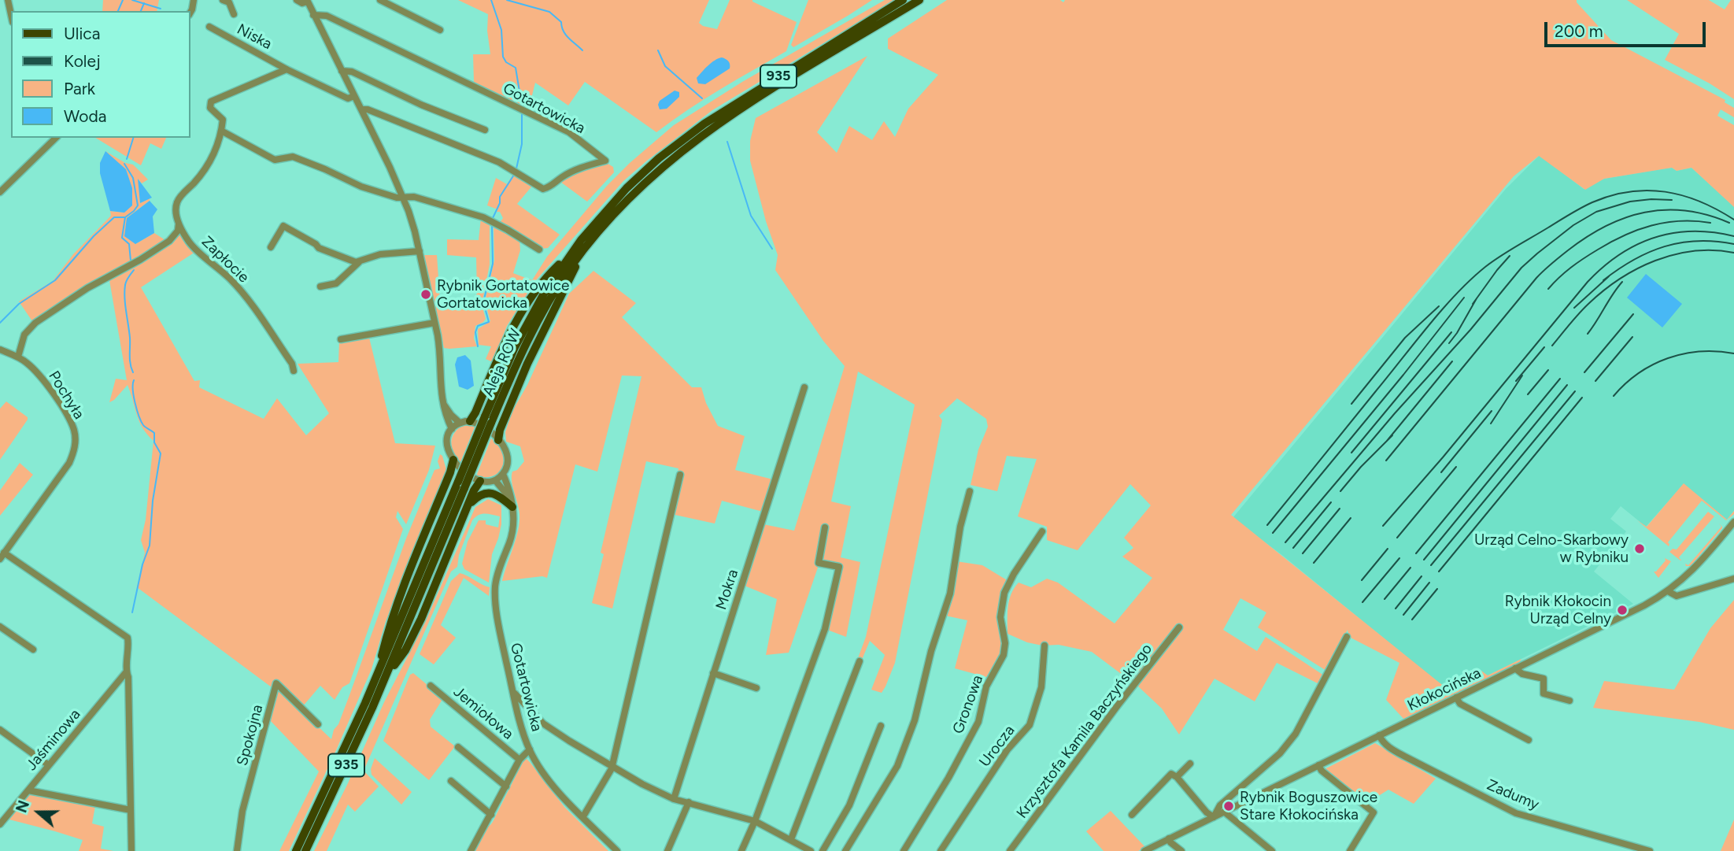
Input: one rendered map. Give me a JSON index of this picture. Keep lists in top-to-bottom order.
{
  "streets": {
    "main road": ["935", "Aleja ROW"],
    "street": [
      "Niska",
      "Gotartowicka",
      "Zapłocie",
      "Pochyła",
      "Mokra",
      "Kłokocińska",
      "Gronowa",
      "Jemiołowa",
      "Krzysztofa Kamila Baczyńskiego",
      "Spokojna",
      "Jaśminowa",
      "Urocza",
      "Zadumy"
    ]
  },
  "crossings": [
    ["Gotartowicka", "Jemiołowa"],
    ["Pochyła", "Jaśminowa"],
    ["Kłokocińska", "Zadumy"]
  ],
  "places": [
    "Rybnik Gortatowice Gortatowicka",
    "Urząd Celno-Skarbowy w Rybniku",
    "Rybnik Kłokocin Urząd Celny",
    "Rybnik Boguszowice Stare Kłokocińska"
  ],
  "legend": [
    "Ulica",
    "Kolej",
    "Park",
    "Woda"
  ],
  "scale_bar": "200 m",
  "north": "left"
}
